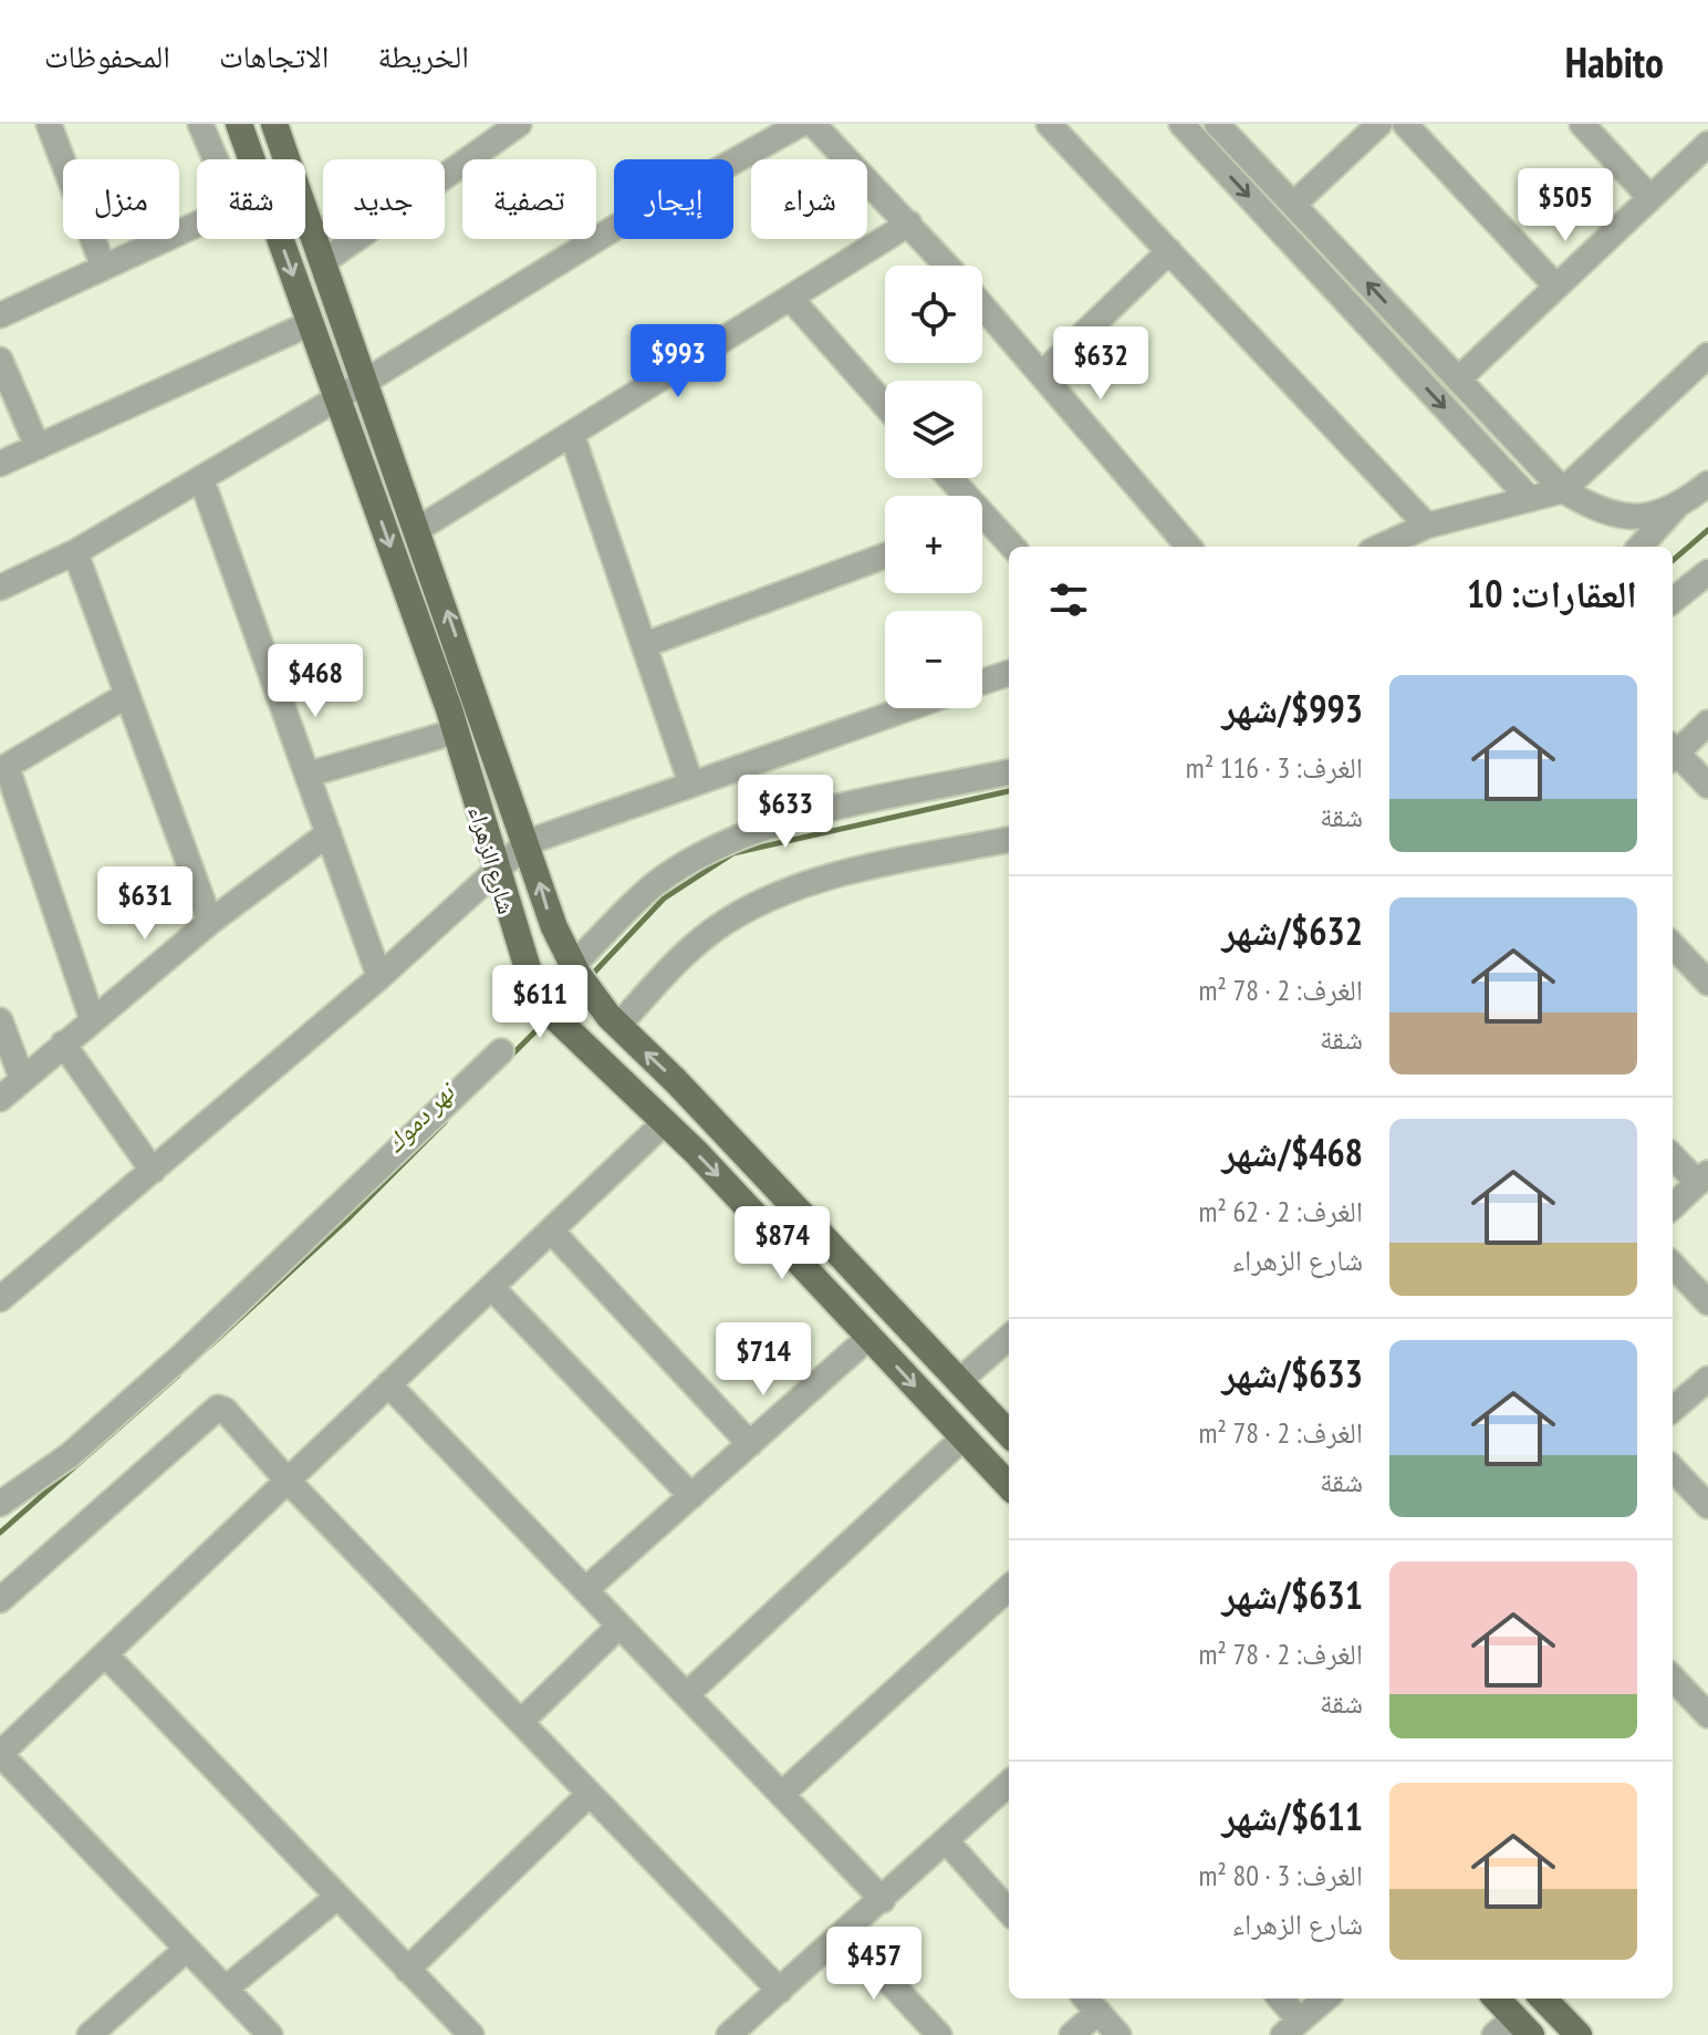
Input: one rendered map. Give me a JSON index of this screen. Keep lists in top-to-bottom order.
{
  "streets": {
    "main road": ["شارع الزهراء"]
  },
  "water": ["نهر دموك"],
  "page": {
    "header": "Habito",
    "nav": ["الخريطة", "الاتجاهات", "المحفوظات"],
    "chip": [
      "شراء",
      "إيجار",
      "تصفية",
      "جديد",
      "شقة",
      "منزل"
    ],
    "price": [
      "$505",
      "$993",
      "$632",
      "$468",
      "$633",
      "$631",
      "$611",
      "$874",
      "$714",
      "$457"
    ],
    "map_buttons": ["+", "−"],
    "heading": "العقارات: 10",
    "list": [
      {
        "name": "$993/شهر",
        "note": "الغرف: 3 · 116 m² · شقة"
      },
      {
        "name": "$632/شهر",
        "note": "الغرف: 2 · 78 m² · شقة"
      },
      {
        "name": "$468/شهر",
        "note": "الغرف: 2 · 62 m² · شارع الزهراء"
      },
      {
        "name": "$633/شهر",
        "note": "الغرف: 2 · 78 m² · شقة"
      },
      {
        "name": "$631/شهر",
        "note": "الغرف: 2 · 78 m² · شقة"
      },
      {
        "name": "$611/شهر",
        "note": "الغرف: 3 · 80 m² · شارع الزهراء"
      }
    ]
  }
}
